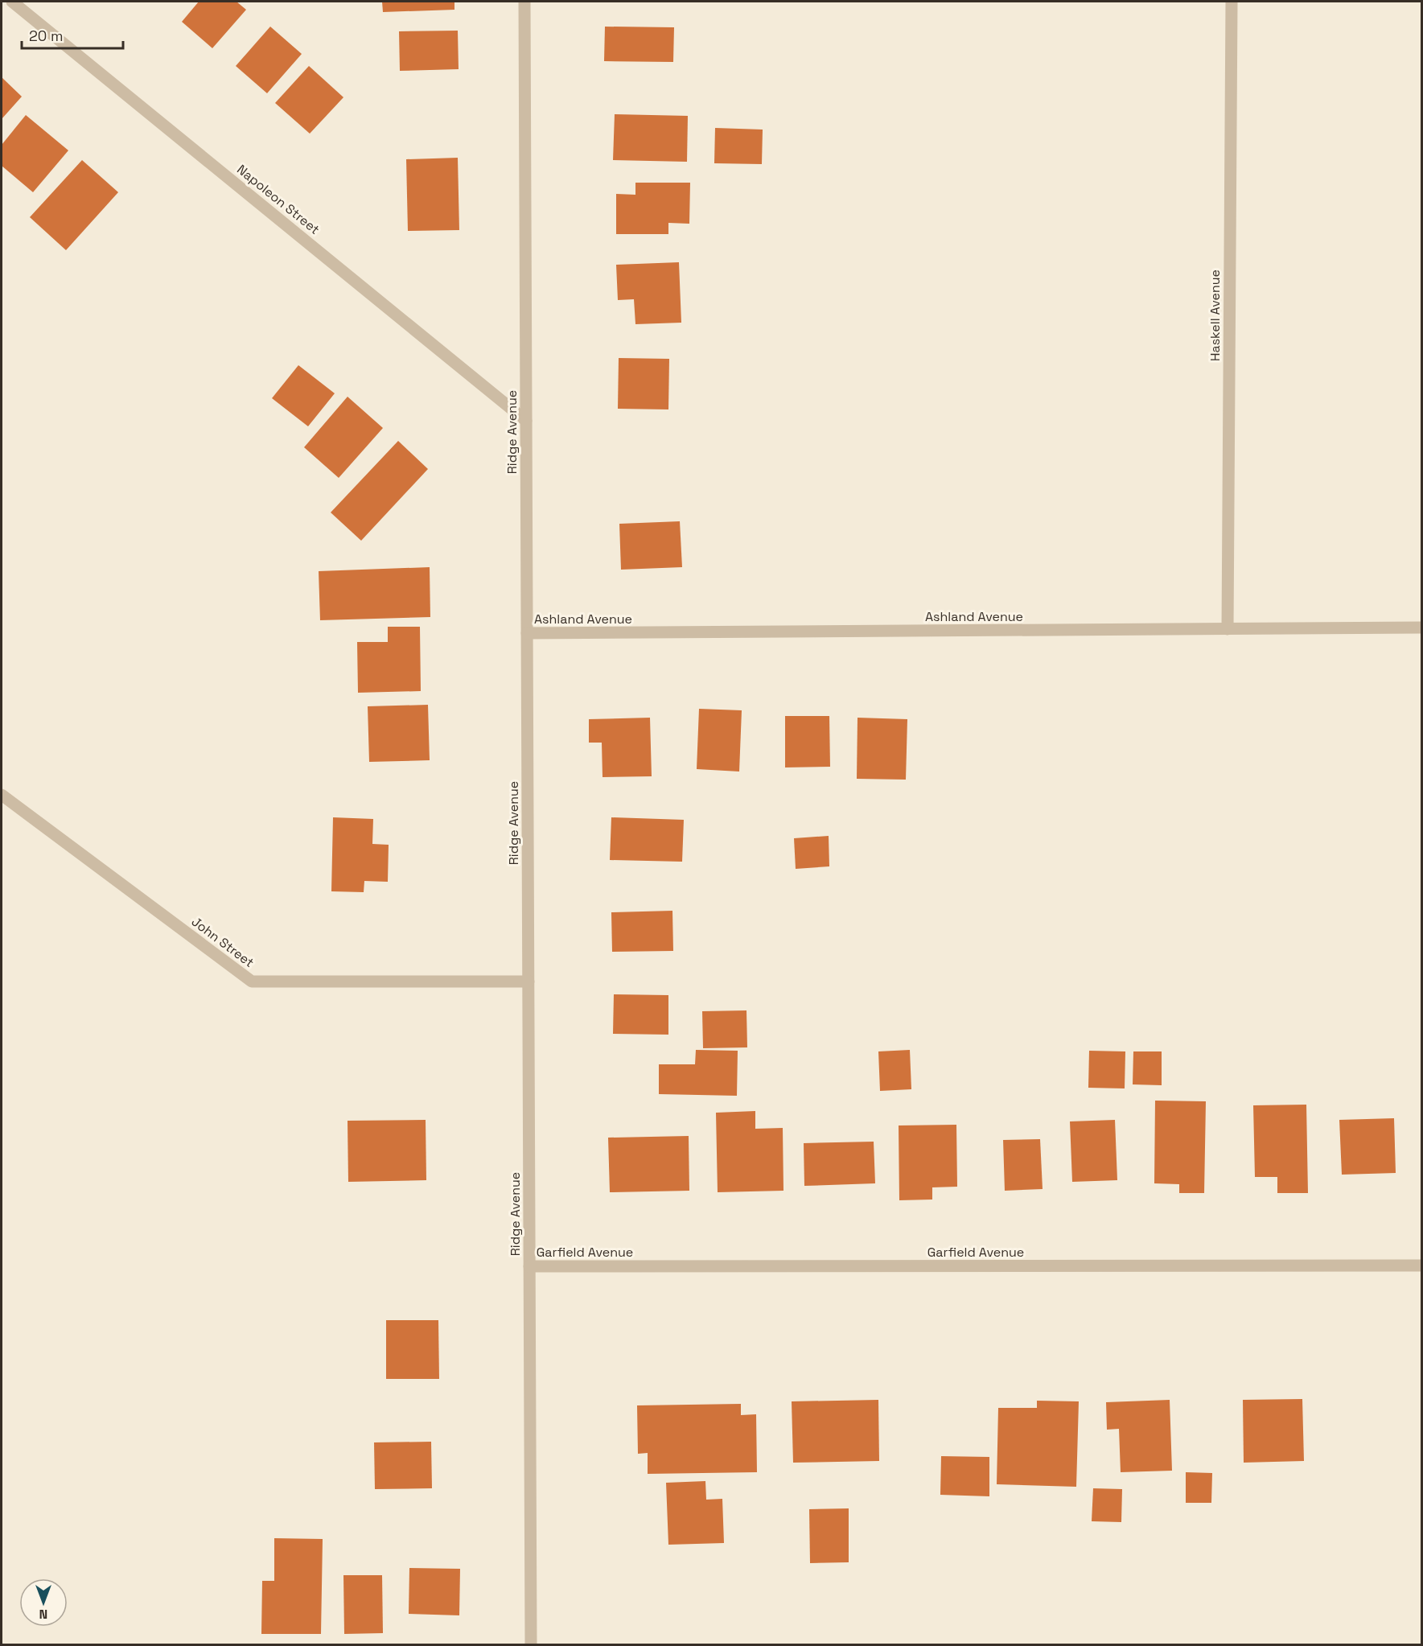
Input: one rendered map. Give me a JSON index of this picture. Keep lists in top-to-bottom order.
{
  "streets": {
    "street": [
      "Napoleon Street",
      "Haskell Avenue",
      "Ridge Avenue",
      "Ashland Avenue",
      "John Street",
      "Garfield Avenue"
    ]
  },
  "crossings": [
    ["Napoleon Street", "Ridge Avenue"],
    ["Haskell Avenue", "Ashland Avenue"],
    ["Ridge Avenue", "Ashland Avenue"],
    ["Ridge Avenue", "John Street"],
    ["Ridge Avenue", "Garfield Avenue"]
  ],
  "scale_bar": "20 m",
  "north": "bottom"
}
